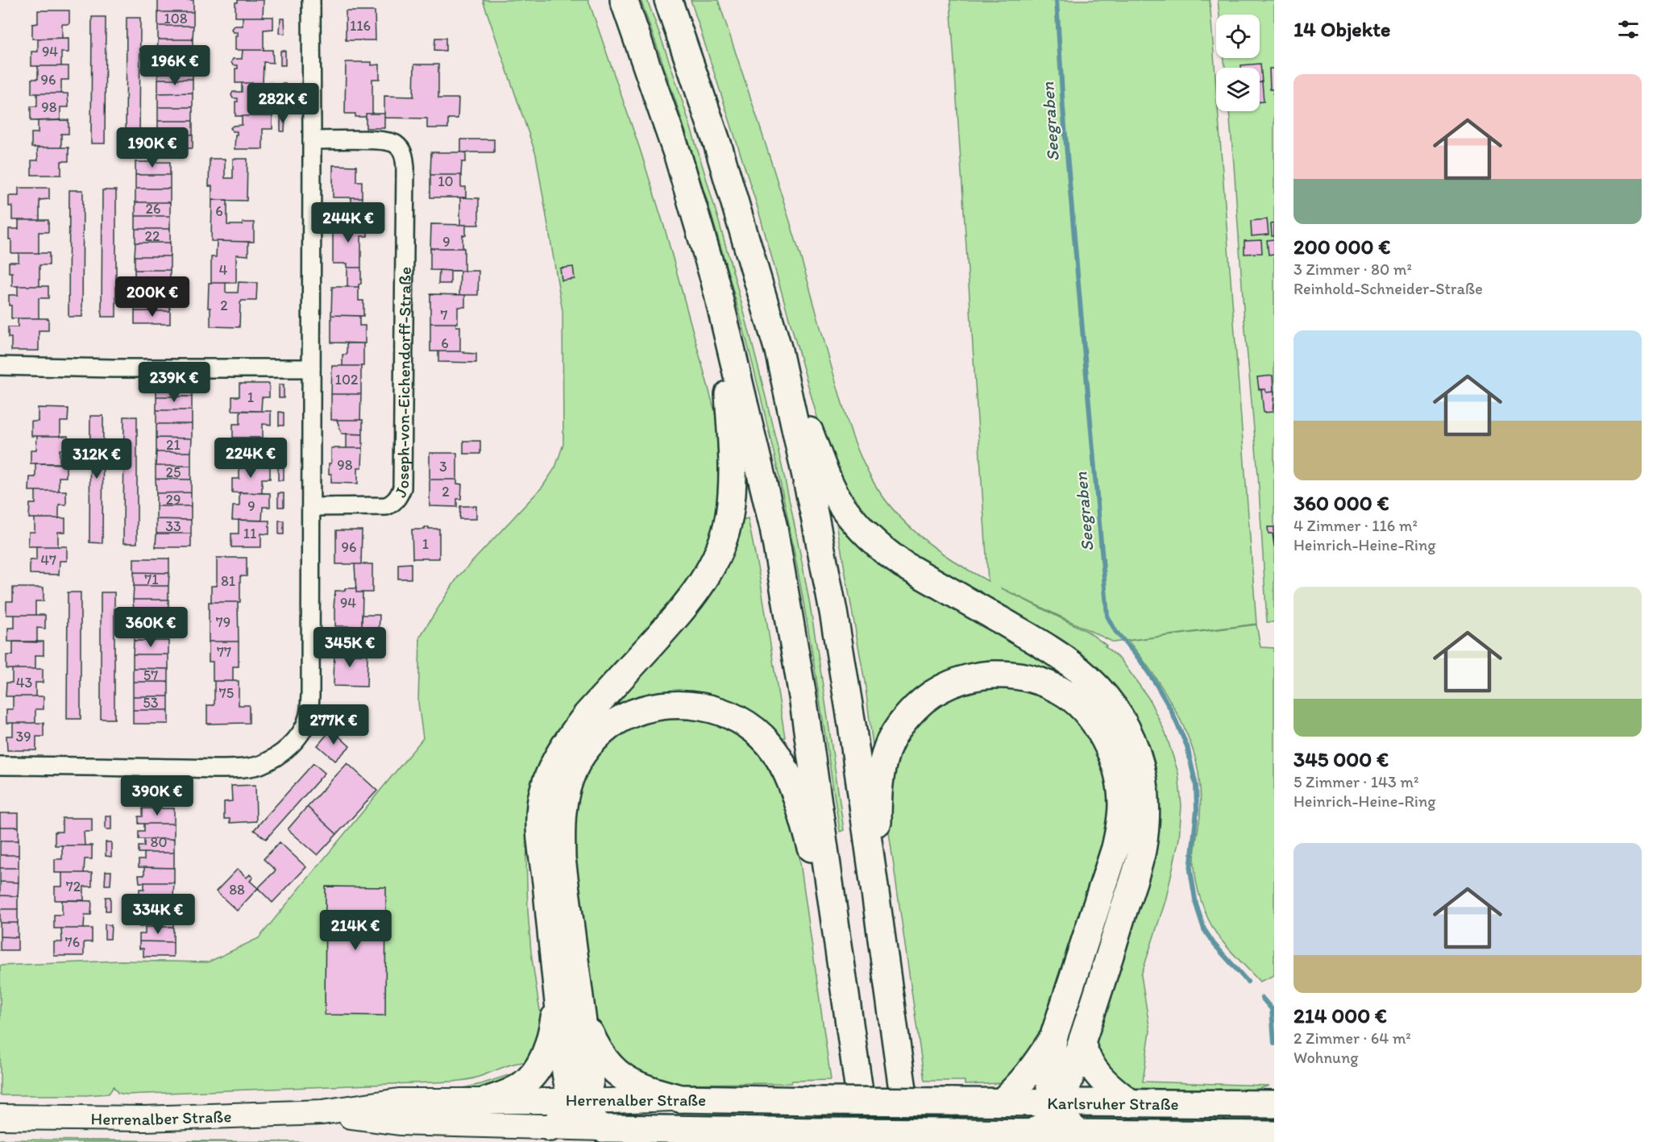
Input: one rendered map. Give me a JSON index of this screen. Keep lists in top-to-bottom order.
{
  "streets": {
    "main road": ["Herrenalber Straße", "Karlsruher Straße"],
    "street": ["Joseph-von-Eichendorff-Straße"]
  },
  "crossings": [
    ["Herrenalber Straße", "Karlsruher Straße"]
  ],
  "water": ["Seegraben"],
  "house_numbers": [
    "108",
    "116",
    "94",
    "96",
    "98",
    "10",
    "26",
    "6",
    "22",
    "9",
    "4",
    "2",
    "7",
    "6",
    "102",
    "1",
    "21",
    "98",
    "3",
    "25",
    "2",
    "29",
    "9",
    "33",
    "11",
    "1",
    "96",
    "47",
    "71",
    "81",
    "94",
    "79",
    "77",
    "57",
    "43",
    "75",
    "53",
    "39",
    "80",
    "72",
    "88",
    "76"
  ],
  "page": {
    "heading": "14 Objekte",
    "price": [
      "196K €",
      "282K €",
      "190K €",
      "244K €",
      "200K €",
      "239K €",
      "224K €",
      "312K €",
      "360K €",
      "345K €",
      "277K €",
      "390K €",
      "334K €",
      "214K €"
    ],
    "list": [
      {
        "name": "200 000 €",
        "note": "3 Zimmer · 80 m² · Reinhold-Schneider-Straße"
      },
      {
        "name": "360 000 €",
        "note": "4 Zimmer · 116 m² · Heinrich-Heine-Ring"
      },
      {
        "name": "345 000 €",
        "note": "5 Zimmer · 143 m² · Heinrich-Heine-Ring"
      },
      {
        "name": "214 000 €",
        "note": "2 Zimmer · 64 m² · Wohnung"
      }
    ]
  }
}
